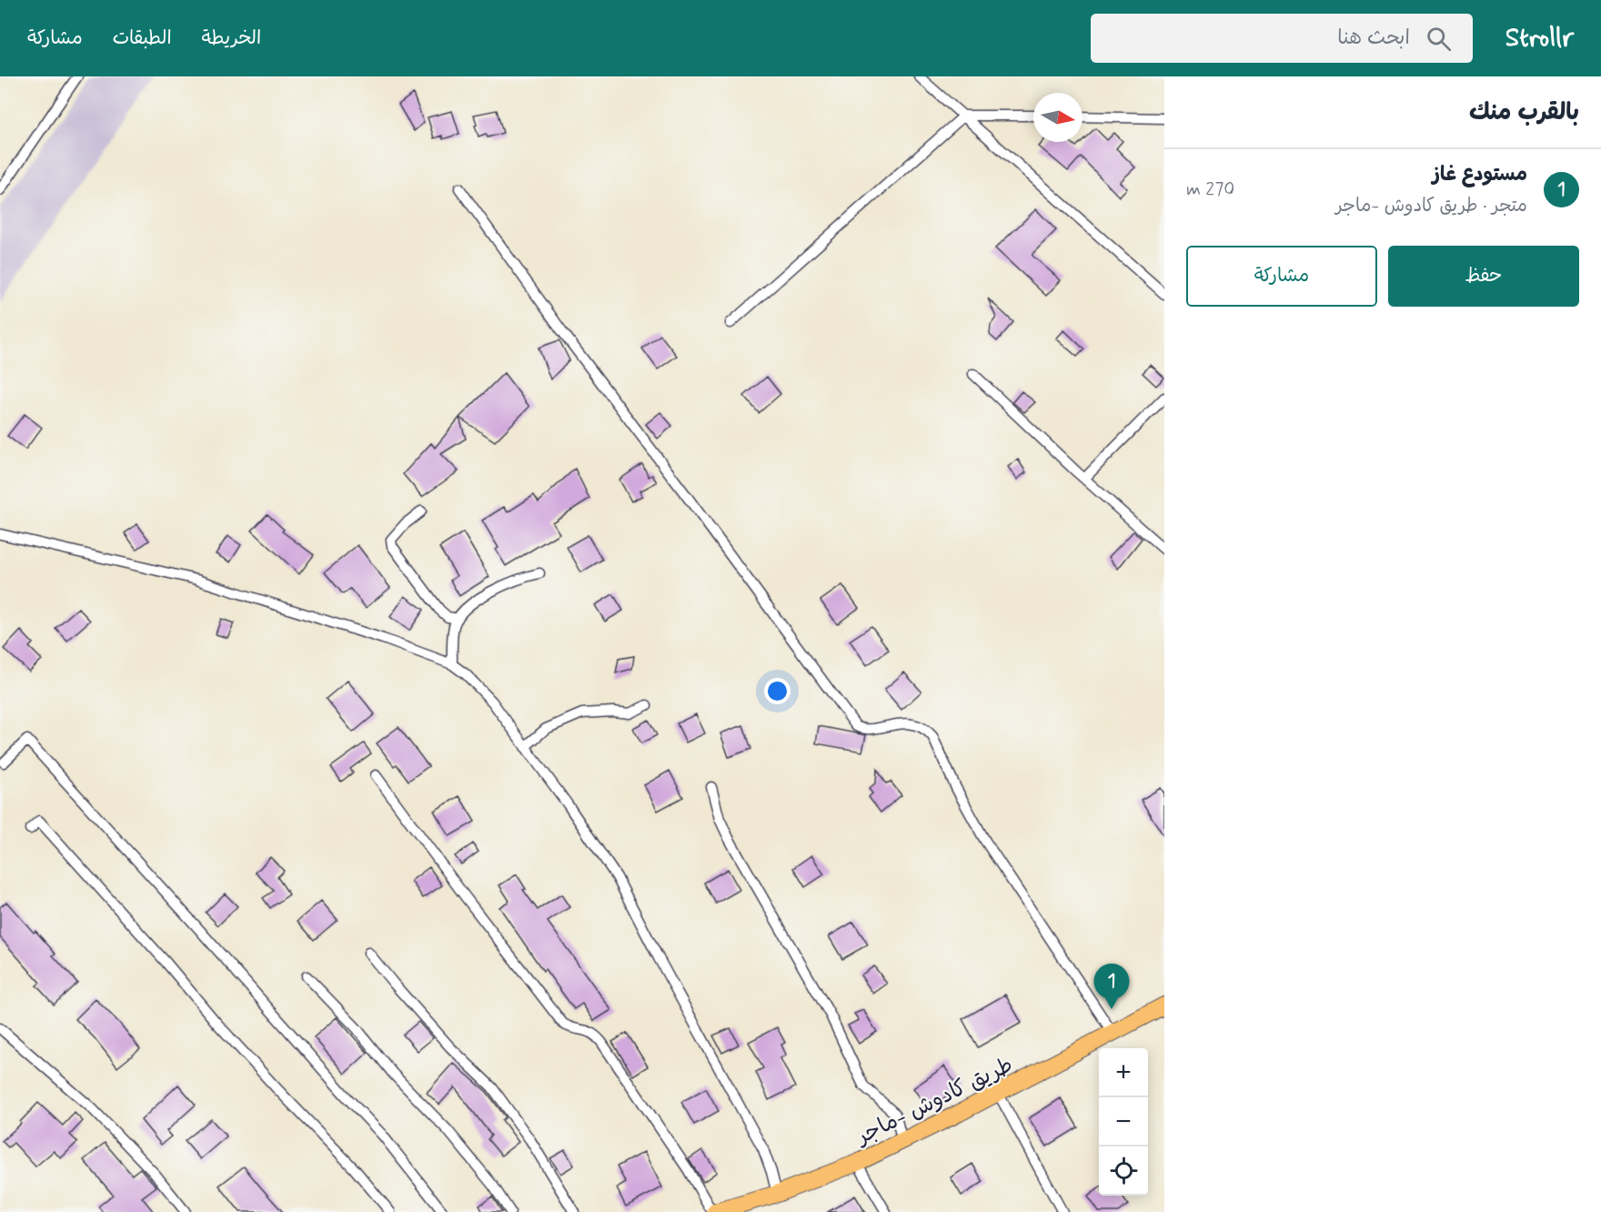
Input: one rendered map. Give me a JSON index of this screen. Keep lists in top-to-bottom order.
{
  "streets": {
    "highway": ["طريق كادوش -ماجر"]
  },
  "north": "right",
  "page": {
    "header": "Strollr",
    "search": "ابحث هنا",
    "nav": ["الخريطة", "الطبقات", "مشاركة"],
    "heading": "بالقرب منك",
    "list": [
      {
        "mark": "1",
        "name": "مستودع غاز",
        "note": "متجر · طريق كادوش -ماجر",
        "value": "270 m"
      }
    ],
    "buttons": ["حفظ", "مشاركة"],
    "pins": "1",
    "map_buttons": ["+", "−"]
  }
}
